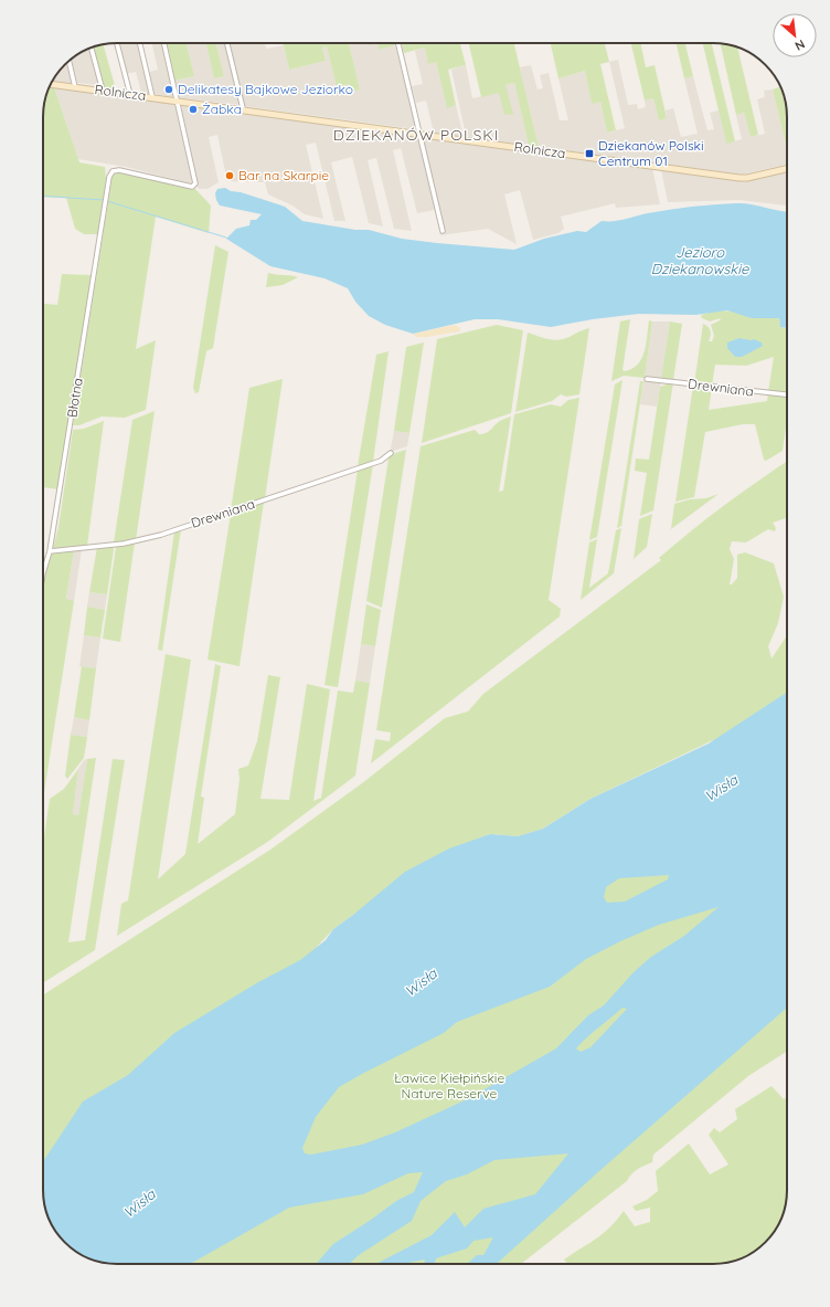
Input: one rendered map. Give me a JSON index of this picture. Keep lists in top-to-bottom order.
{
  "streets": {
    "street": ["Rolnicza", "Drewniana", "Błotna"]
  },
  "crossings": [
    ["Rolnicza", "Błotna"],
    ["Drewniana", "Błotna"]
  ],
  "districts": ["DZIEKANÓW POLSKI"],
  "water": ["Jezioro Dziekanowskie", "Wisła"],
  "parks": ["Ławice Kiełpińskie Nature Reserve"],
  "places": {
    "other": ["Delikatesy Bajkowe Jeziorko", "Żabka", "Bar na Skarpie"],
    "transit": ["Dziekanów Polski Centrum 01"]
  },
  "north": "bottom right"
}
